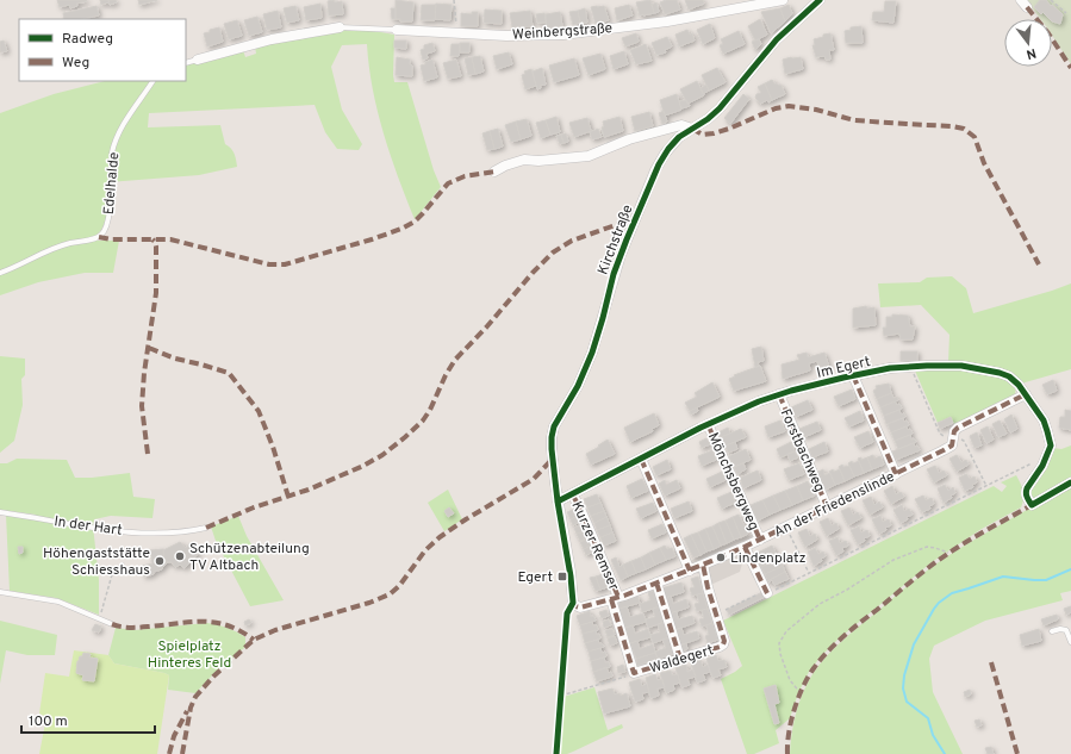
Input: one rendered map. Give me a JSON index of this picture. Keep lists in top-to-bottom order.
{
  "streets": {
    "street": [
      "Weinbergstraße",
      "Kirchstraße",
      "Im Egert",
      "Forstbachweg",
      "Mönchsbergweg",
      "An der Friedenslinde",
      "Kurzer Remser",
      "Waldegert"
    ],
    "lane": ["Edelhalde", "In der Hart"]
  },
  "crossings": [
    ["Kirchstraße", "Im Egert"],
    ["Kirchstraße", "An der Friedenslinde"],
    ["Im Egert", "Forstbachweg"],
    ["Im Egert", "Mönchsbergweg"],
    ["Im Egert", "An der Friedenslinde"],
    ["Im Egert", "Kurzer Remser"],
    ["Forstbachweg", "An der Friedenslinde"],
    ["Mönchsbergweg", "An der Friedenslinde"],
    ["An der Friedenslinde", "Kurzer Remser"],
    ["An der Friedenslinde", "Waldegert"],
    ["Kurzer Remser", "Waldegert"]
  ],
  "parks": ["Spielplatz Hinteres Feld"],
  "places": {
    "other": ["Schützenabteilung TV Altbach", "Lindenplatz", "Höhengaststätte Schiesshaus"],
    "transit": ["Egert"]
  },
  "legend": ["Radweg", "Weg"],
  "scale_bar": "100 m",
  "north": "bottom"
}
